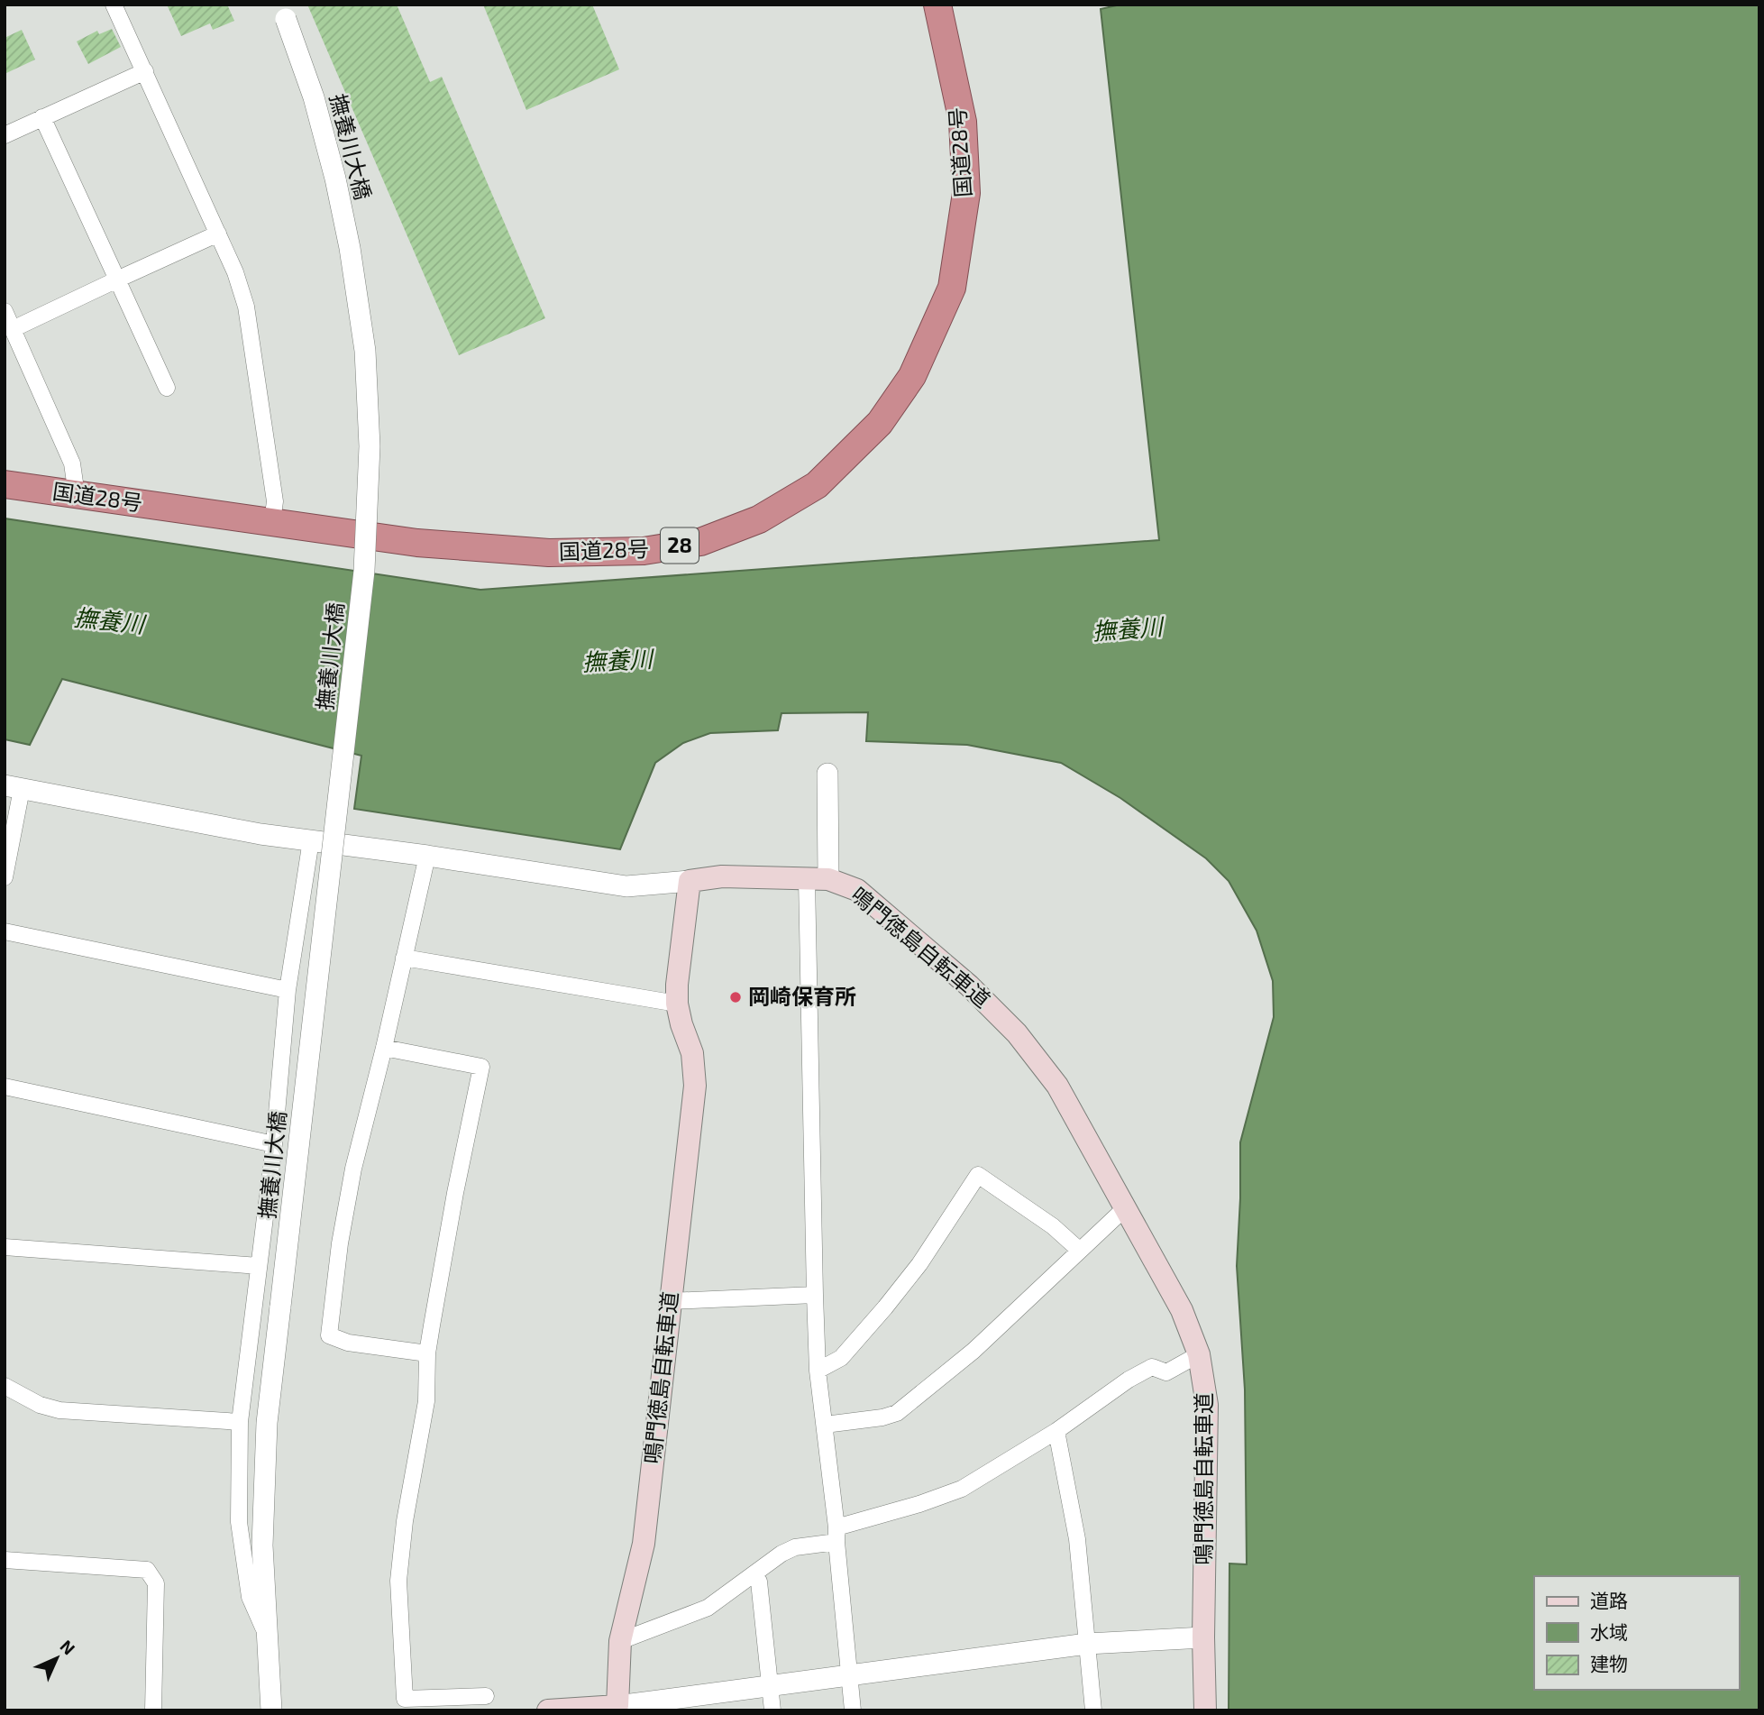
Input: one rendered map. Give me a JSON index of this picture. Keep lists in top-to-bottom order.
{
  "streets": {
    "highway": ["国道28号", "28"],
    "main road": ["鳴門徳島自転車道"],
    "street": ["撫養川大橋"]
  },
  "water": ["撫養川"],
  "places": ["岡崎保育所"],
  "legend": ["道路", "水域", "建物"],
  "north": "top right"
}
